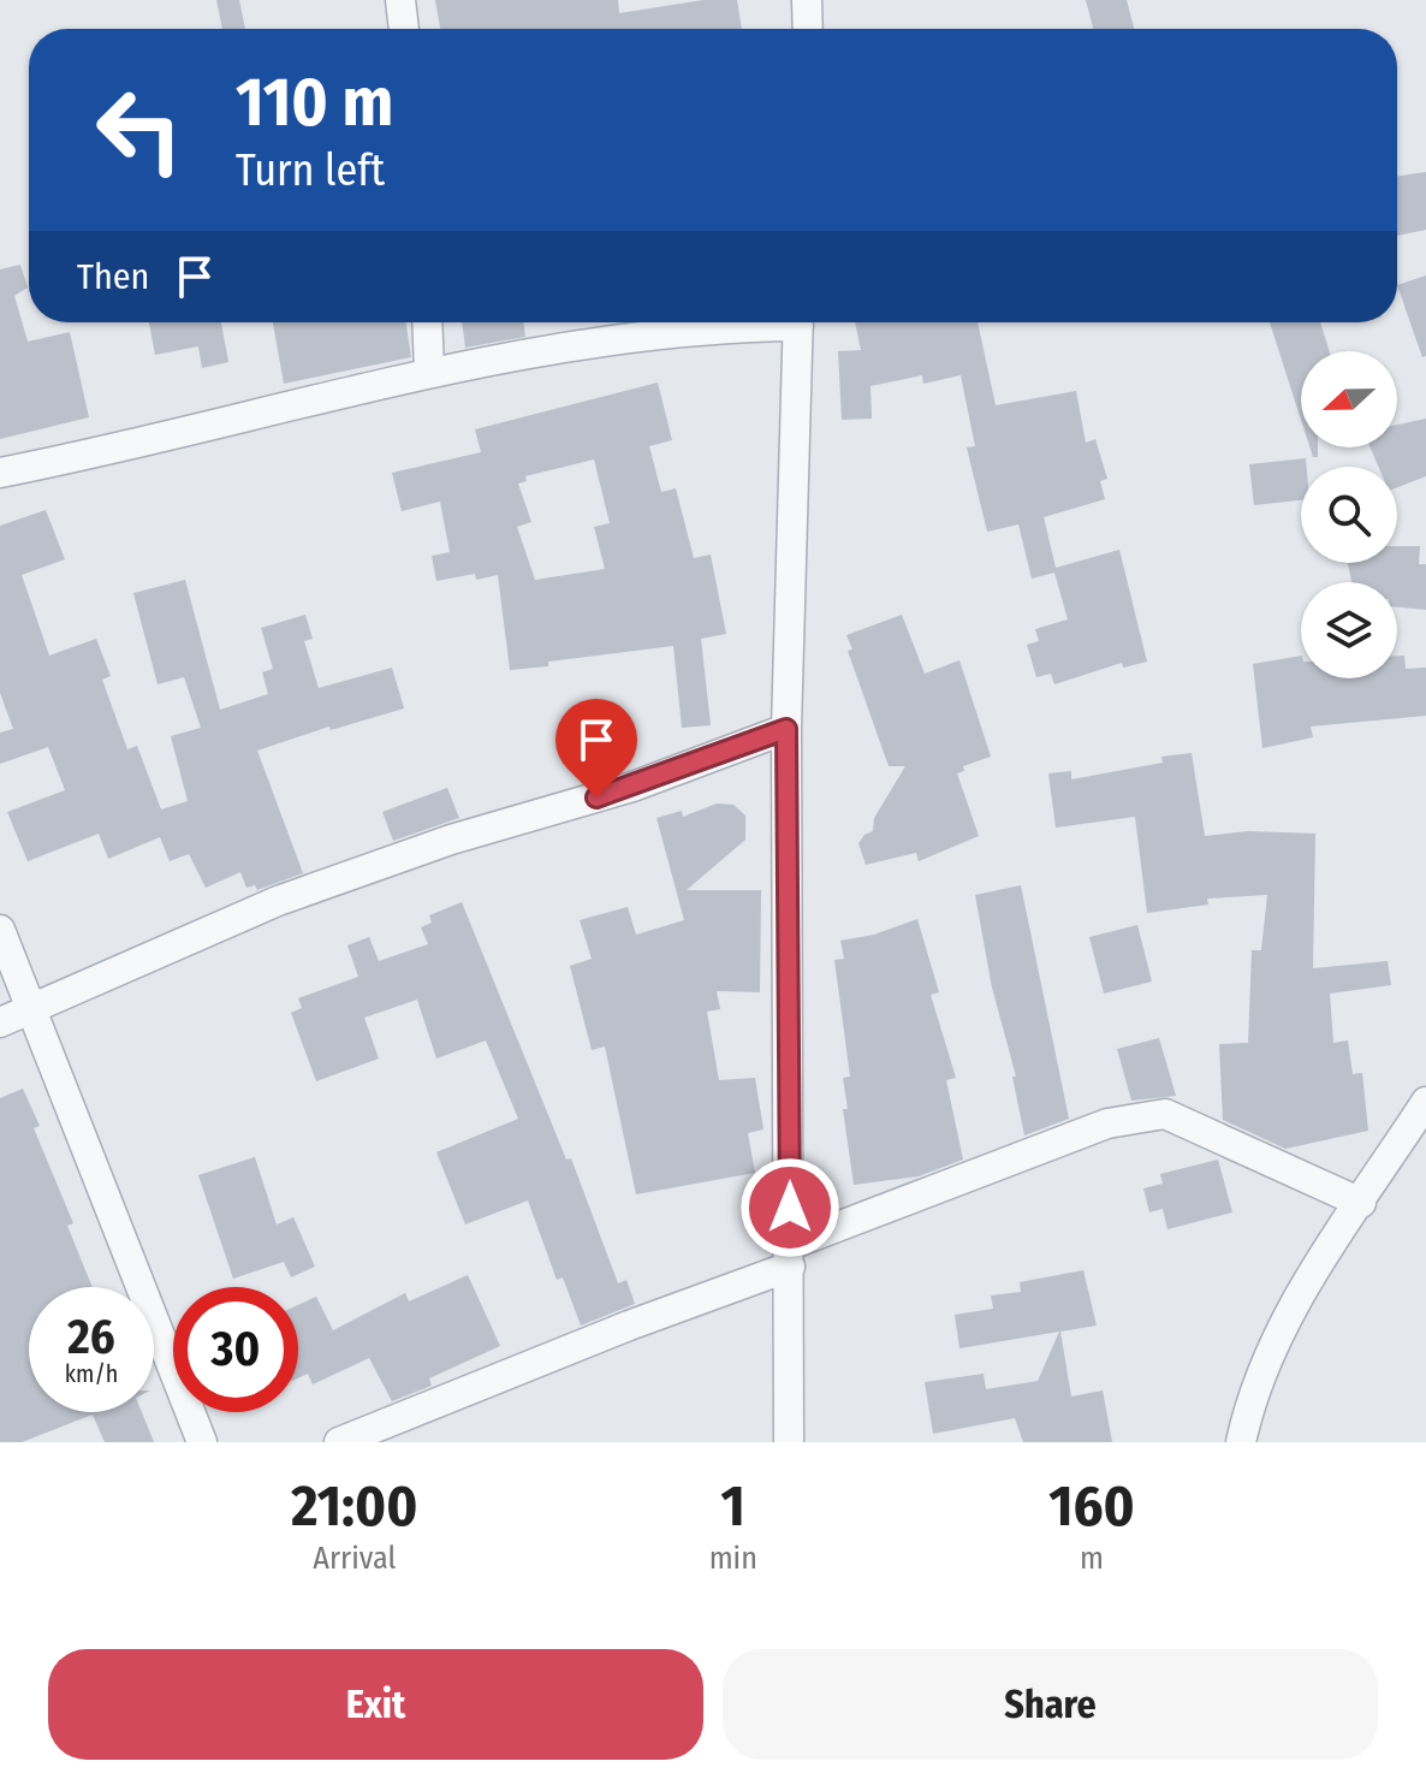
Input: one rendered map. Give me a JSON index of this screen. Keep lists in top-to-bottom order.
{
  "north": "left",
  "page": {
    "turn": ["110 m", "Turn left"],
    "then": "Then",
    "speed": "26 km/h",
    "limit": "30",
    "eta": [
      "21:00",
      "Arrival",
      "1",
      "min",
      "160",
      "m"
    ],
    "buttons": ["Exit", "Share"]
  }
}
